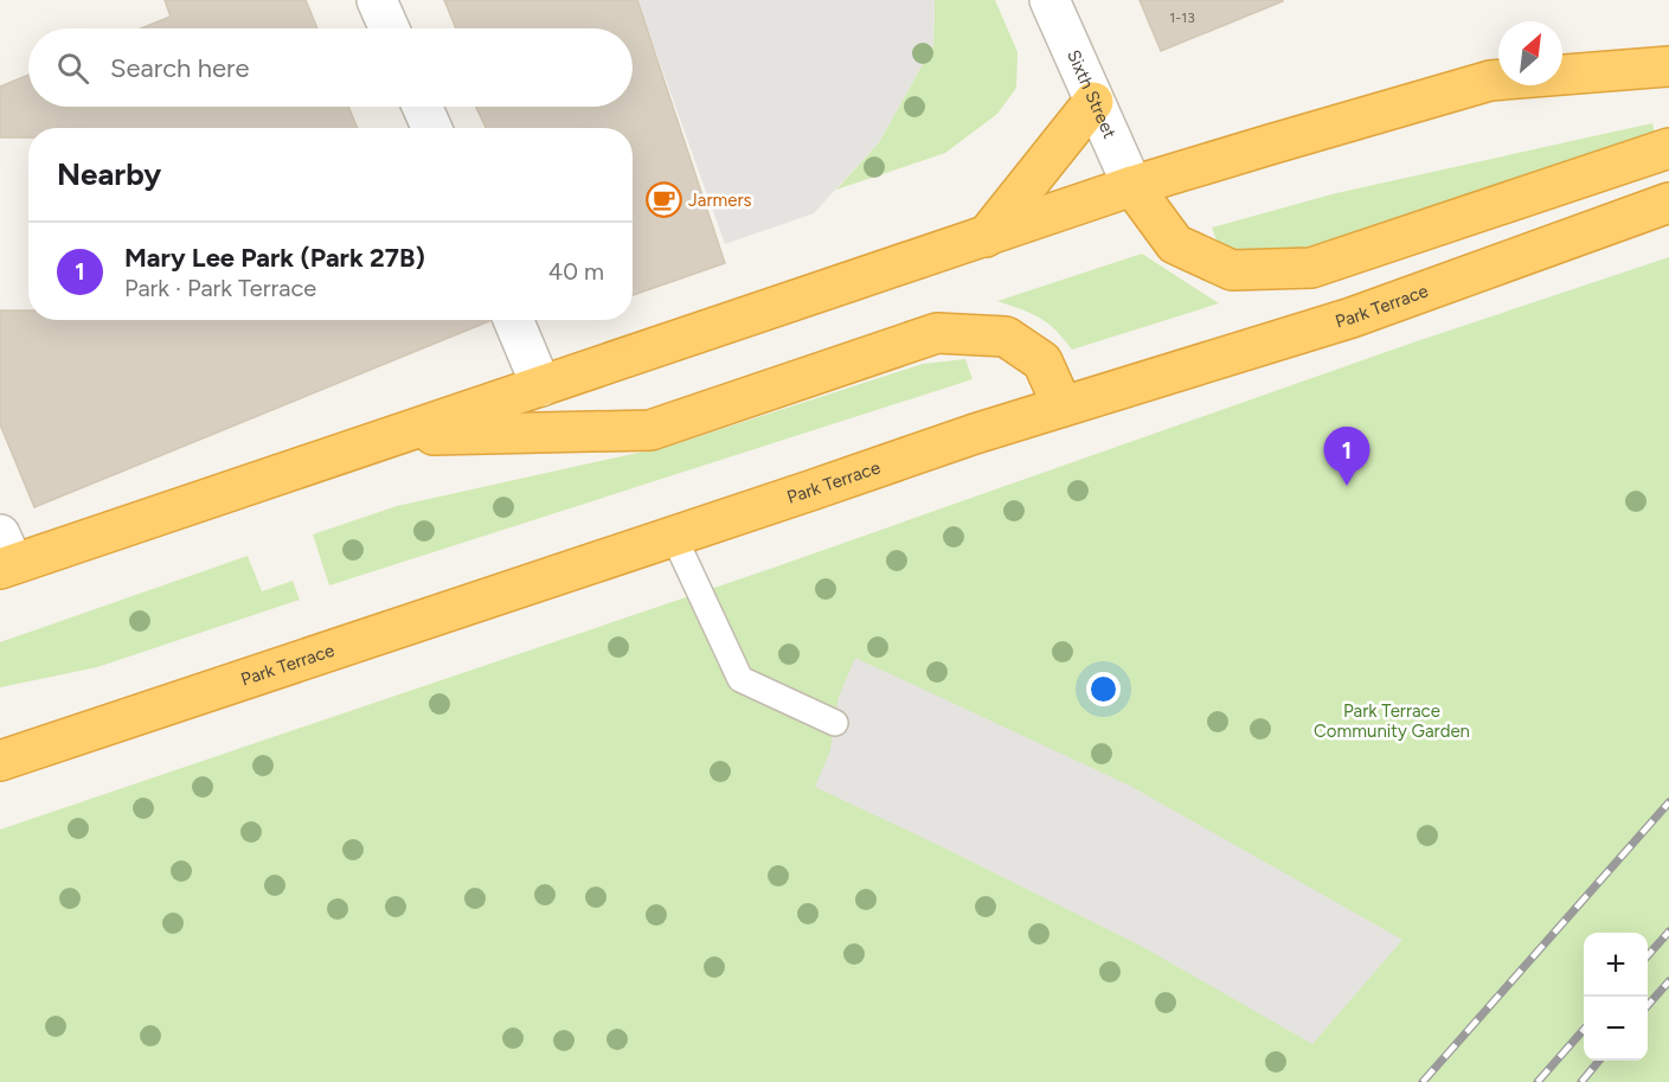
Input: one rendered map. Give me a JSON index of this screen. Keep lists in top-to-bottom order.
{
  "streets": {
    "highway": ["Park Terrace"],
    "street": ["Sixth Street"]
  },
  "parks": ["Park Terrace Community Garden"],
  "places": {
    "cafe": ["Jarmers"]
  },
  "house_numbers": ["1-13"],
  "north": "top right",
  "page": {
    "search": "Search here",
    "heading": "Nearby",
    "list": [
      {
        "mark": "1",
        "name": "Mary Lee Park (Park 27B)",
        "note": "Park · Park Terrace",
        "value": "40 m"
      }
    ],
    "pins": "1",
    "map_buttons": ["+", "−"]
  }
}
